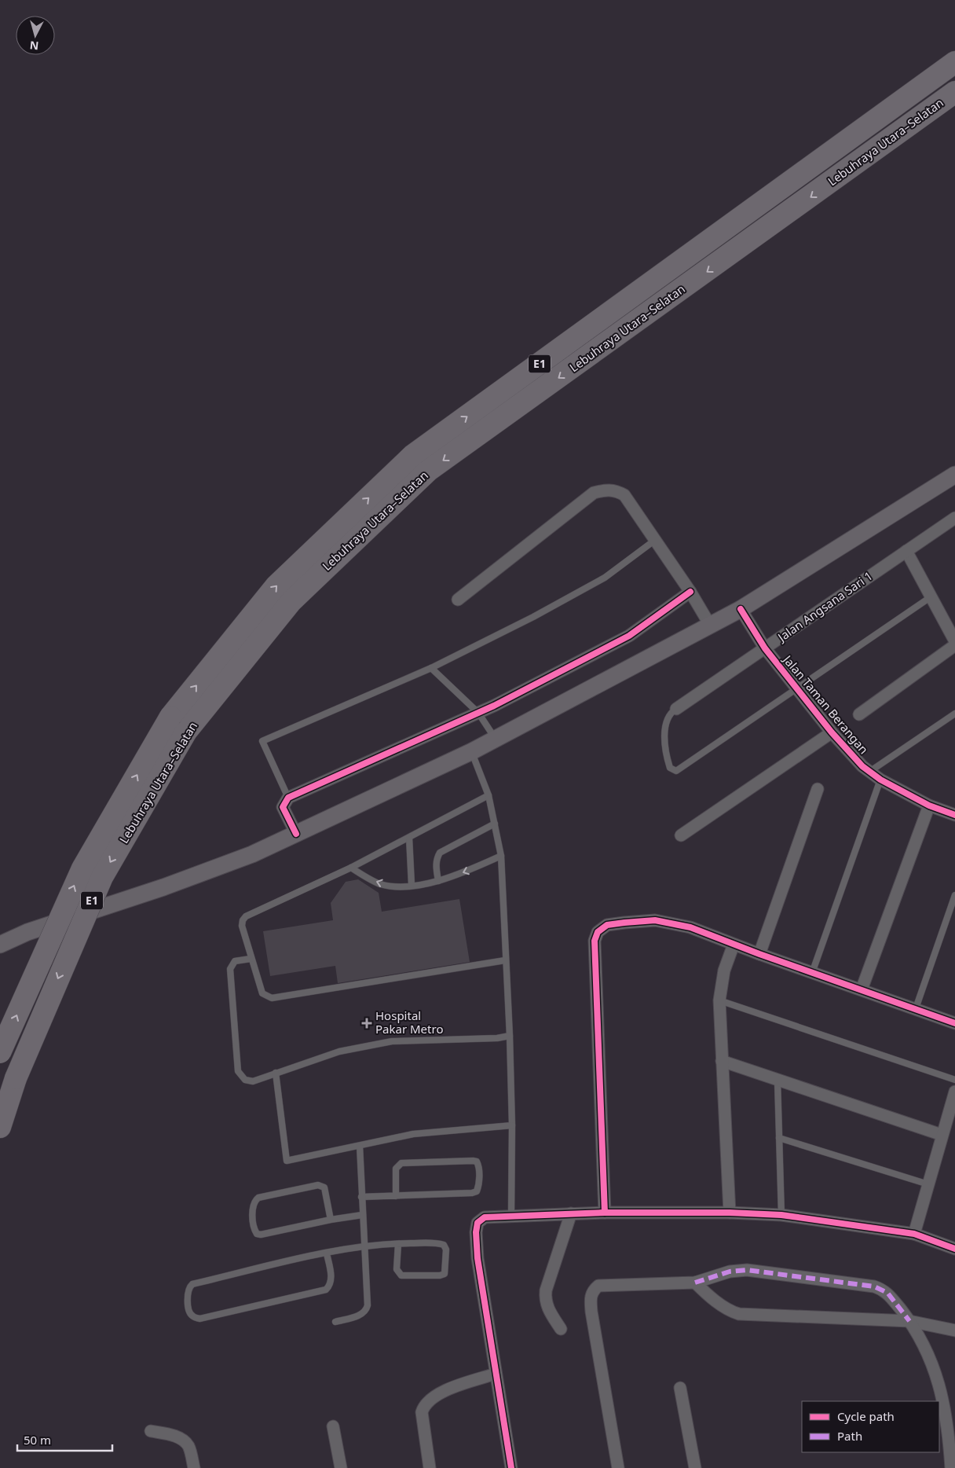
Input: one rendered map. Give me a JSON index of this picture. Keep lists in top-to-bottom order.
{
  "streets": {
    "highway": ["Lebuhraya Utara–Selatan", "E1"],
    "street": ["Jalan Angsana Sari 1", "Jalan Taman Berangan"]
  },
  "crossings": [
    ["Jalan Angsana Sari 1", "Jalan Taman Berangan"]
  ],
  "places": {
    "health": ["Hospital Pakar Metro"]
  },
  "legend": ["Cycle path", "Path"],
  "scale_bar": "50 m",
  "north": "bottom"
}
